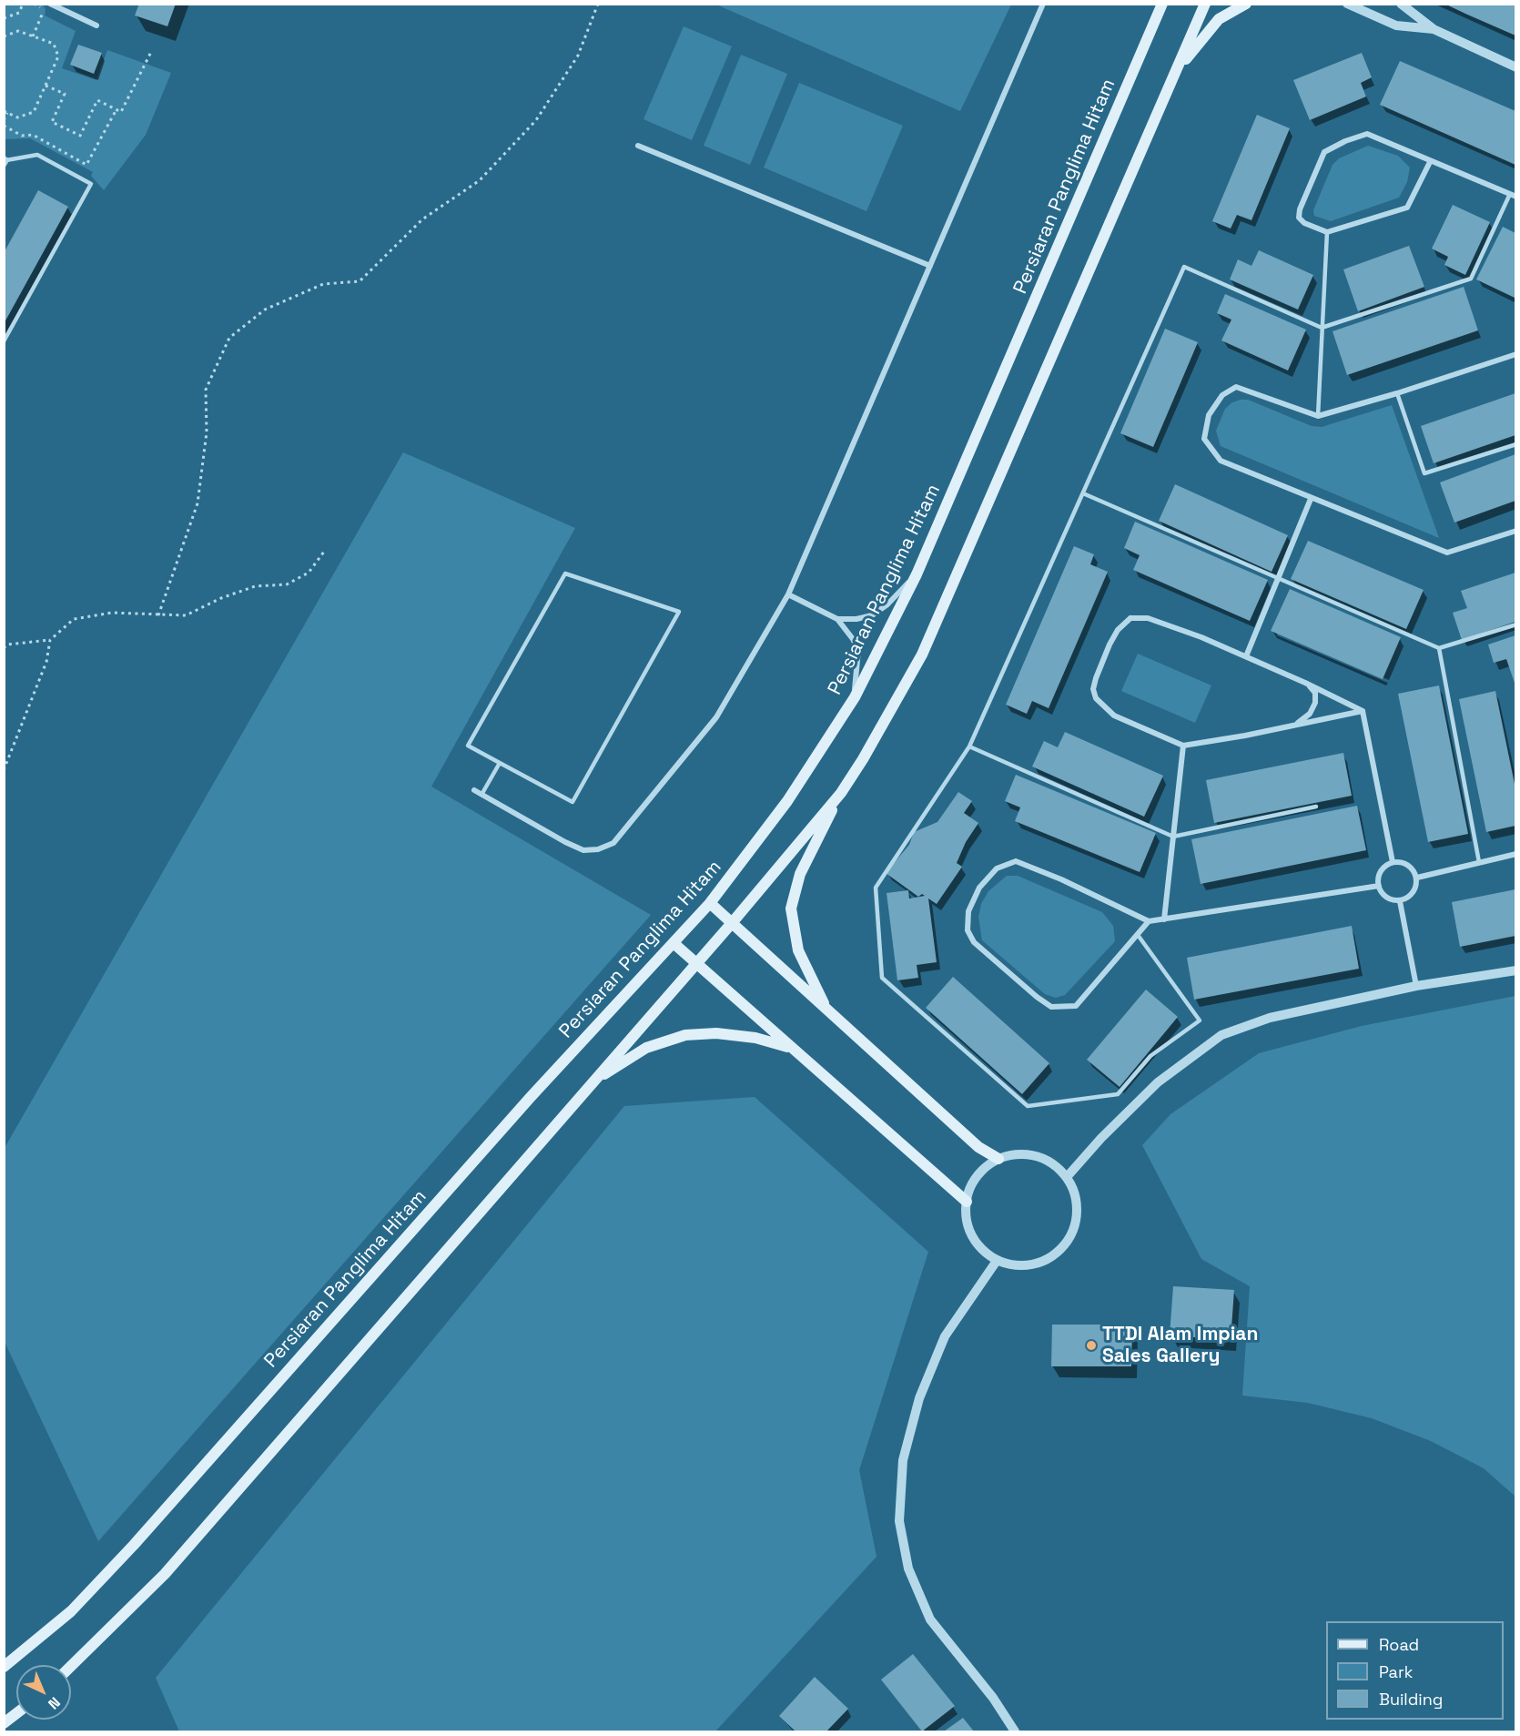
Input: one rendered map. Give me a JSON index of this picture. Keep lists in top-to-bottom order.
{
  "streets": {
    "main road": ["Persiaran Panglima Hitam"]
  },
  "places": ["TTDI Alam Impian Sales Gallery"],
  "legend": ["Road", "Park", "Building"],
  "north": "bottom right"
}
